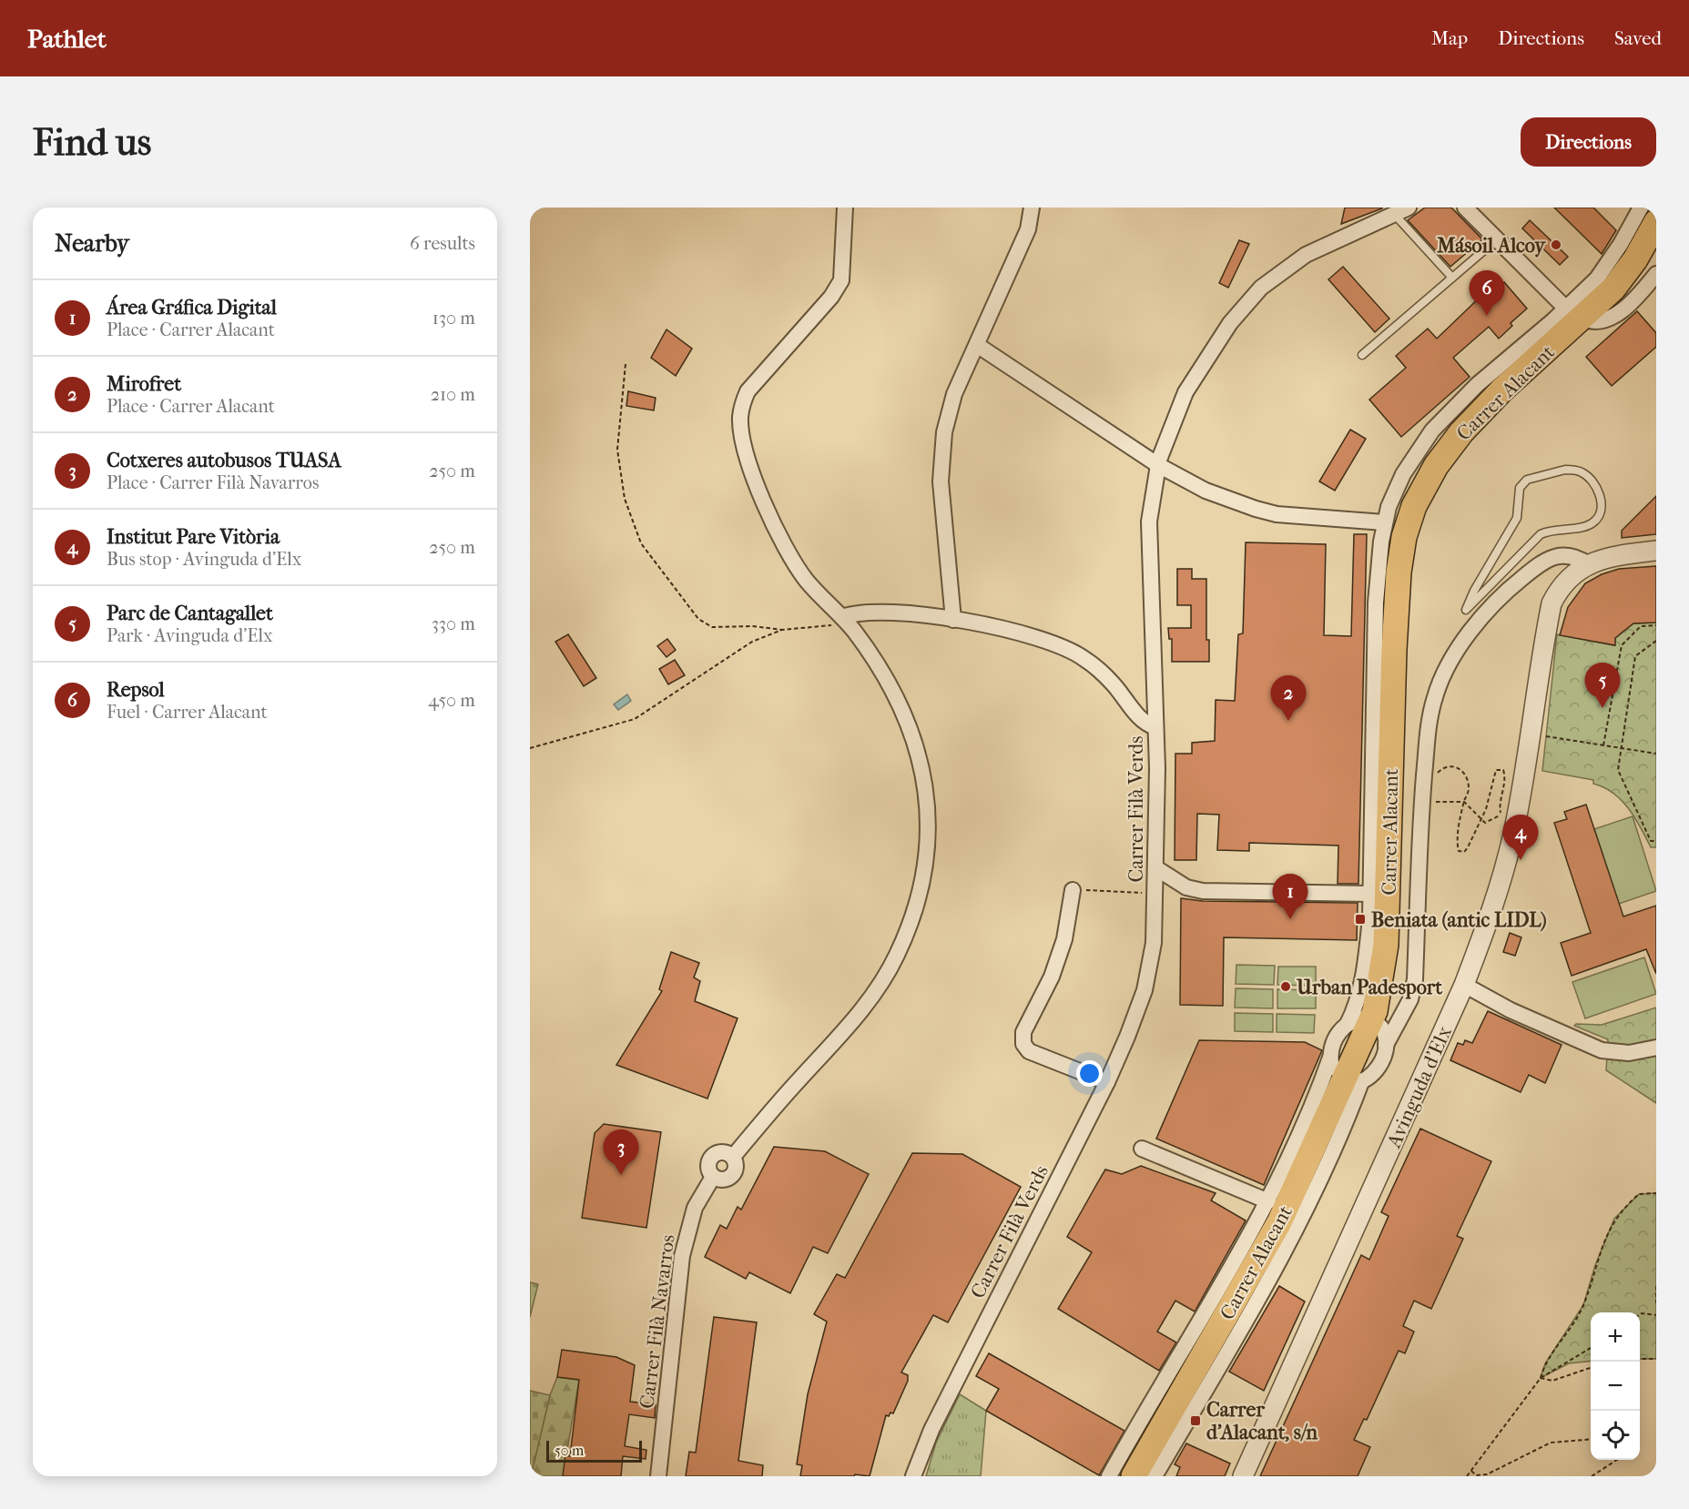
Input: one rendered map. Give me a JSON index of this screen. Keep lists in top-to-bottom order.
{
  "streets": {
    "main road": ["Carrer Alacant"],
    "street": ["Carrer Filà Verds", "Avinguda d'Elx", "Carrer Filà Navarros"]
  },
  "places": {
    "other": ["Másoil Alcoy", "Urban Padesport"],
    "transit": ["Beniata (antic LIDL)", "Carrer d'Alacant, s/n"]
  },
  "scale_bar": "50 m",
  "page": {
    "header": "Pathlet",
    "nav": ["Map", "Directions", "Saved"],
    "buttons": "Directions",
    "title": "Find us",
    "heading": ["Nearby", "6 results"],
    "pins": [
      "6",
      "5",
      "2",
      "4",
      "1",
      "3"
    ],
    "list": [
      {
        "mark": "1",
        "name": "Área Gráfica Digital",
        "note": "Place · Carrer Alacant",
        "value": "130 m"
      },
      {
        "mark": "2",
        "name": "Mirofret",
        "note": "Place · Carrer Alacant",
        "value": "210 m"
      },
      {
        "mark": "3",
        "name": "Cotxeres autobusos TUASA",
        "note": "Place · Carrer Filà Navarros",
        "value": "250 m"
      },
      {
        "mark": "4",
        "name": "Institut Pare Vitòria",
        "note": "Bus stop · Avinguda d'Elx",
        "value": "250 m"
      },
      {
        "mark": "5",
        "name": "Parc de Cantagallet",
        "note": "Park · Avinguda d'Elx",
        "value": "330 m"
      },
      {
        "mark": "6",
        "name": "Repsol",
        "note": "Fuel · Carrer Alacant",
        "value": "450 m"
      }
    ],
    "map_buttons": ["+", "−"],
    "scale": "50 m"
  }
}
